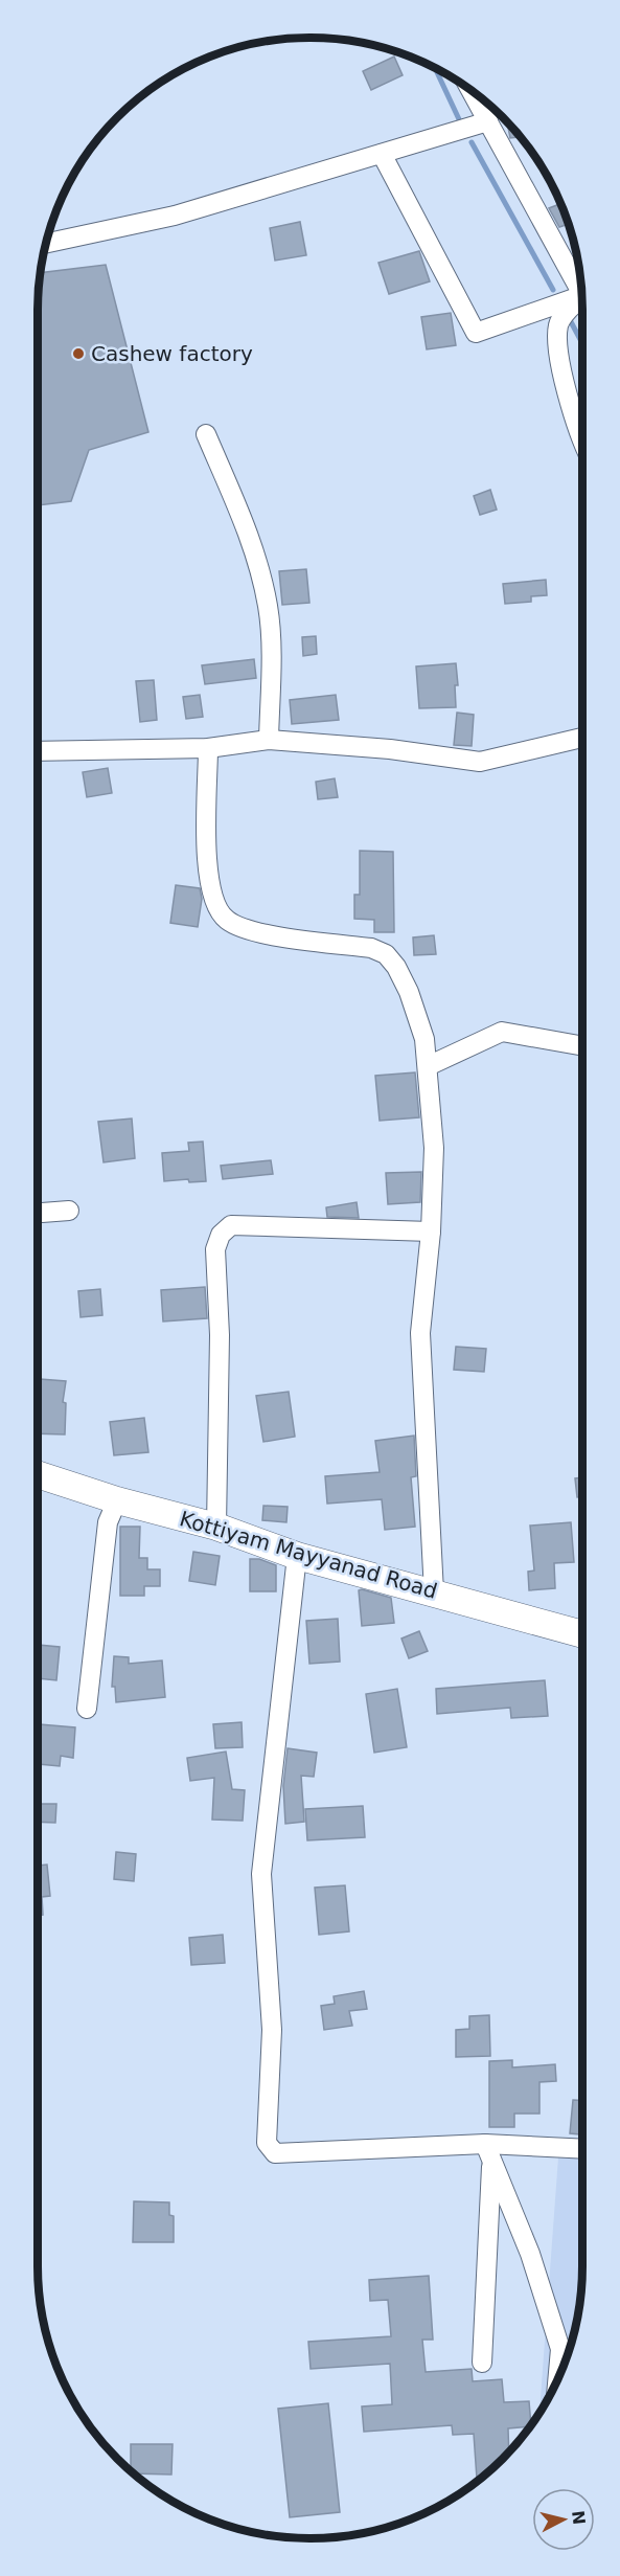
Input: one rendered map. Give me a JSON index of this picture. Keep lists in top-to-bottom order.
{
  "streets": {
    "main road": ["Kottiyam Mayyanad Road"]
  },
  "places": ["Cashew factory"],
  "north": "right"
}
